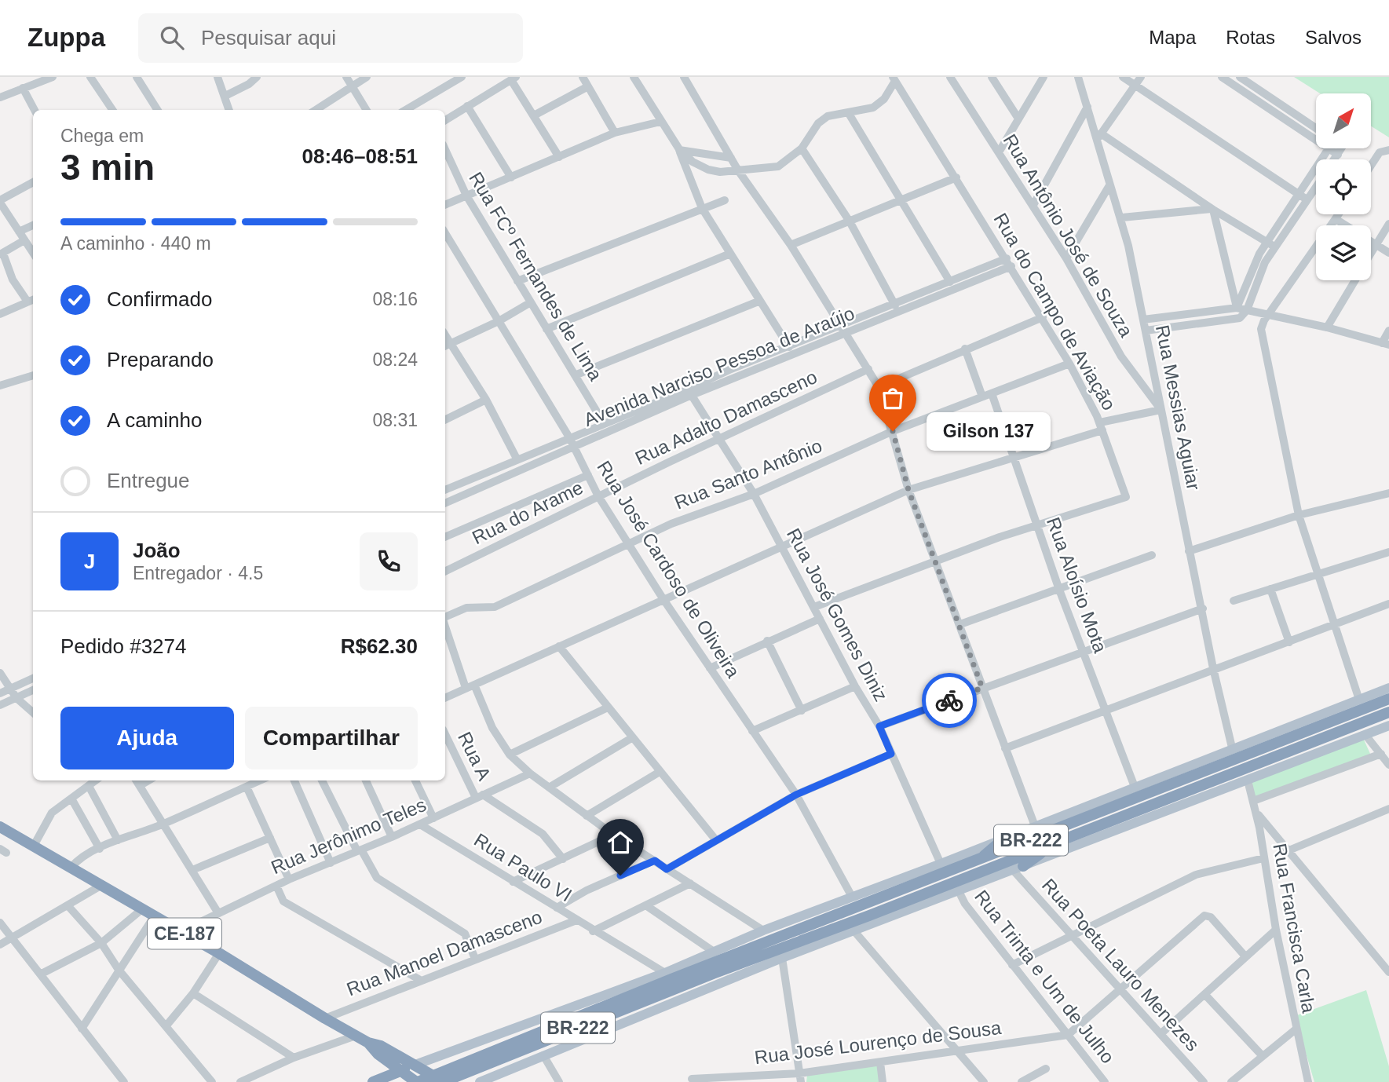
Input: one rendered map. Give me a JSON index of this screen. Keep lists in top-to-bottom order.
{
  "streets": {
    "highway": ["BR-222", "CE-187"],
    "street": [
      "Rua Antônio José de Souza",
      "Rua FCº Fernandes de Lima",
      "Rua do Campo de Aviação",
      "Avenida Narciso Pessoa de Araújo",
      "Rua Messias Aguiar",
      "Rua Adalto Damasceno",
      "Rua Santo Antônio",
      "Rua do Arame",
      "Rua José Cardoso de Oliveira",
      "Rua Aloísio Mota",
      "Rua José Gomes Diniz",
      "Rua A",
      "Rua Jerônimo Teles",
      "Rua Paulo VI",
      "Rua Francisca Carla",
      "Rua Manoel Damasceno",
      "Rua Poeta Lauro Menezes",
      "Rua Trinta e Um de Julho",
      "Rua José Lourenço de Sousa"
    ]
  },
  "crossings": [
    ["Rua Antônio José de Souza", "Rua Messias Aguiar"],
    ["Rua FCº Fernandes de Lima", "Avenida Narciso Pessoa de Araújo"],
    ["Rua do Campo de Aviação", "Avenida Narciso Pessoa de Araújo"],
    ["Rua do Campo de Aviação", "Rua Santo Antônio"],
    ["Rua do Campo de Aviação", "Rua Aloísio Mota"],
    ["Avenida Narciso Pessoa de Araújo", "Rua José Cardoso de Oliveira"],
    ["Avenida Narciso Pessoa de Araújo", "Rua José Gomes Diniz"],
    ["Rua Adalto Damasceno", "Rua do Arame"],
    ["Rua Adalto Damasceno", "Rua José Cardoso de Oliveira"],
    ["Rua Adalto Damasceno", "Rua José Gomes Diniz"],
    ["Rua Santo Antônio", "Rua José Cardoso de Oliveira"],
    ["Rua Santo Antônio", "Rua Aloísio Mota"],
    ["Rua Santo Antônio", "Rua José Gomes Diniz"],
    ["Rua do Arame", "Rua José Cardoso de Oliveira"],
    ["Rua A", "Rua Jerônimo Teles"],
    ["Rua Jerônimo Teles", "Rua Paulo VI"],
    ["Rua Jerônimo Teles", "CE-187"],
    ["BR-222", "Rua Paulo VI"],
    ["BR-222", "Rua Francisca Carla"],
    ["BR-222", "CE-187"],
    ["BR-222", "Rua Poeta Lauro Menezes"],
    ["BR-222", "Rua Trinta e Um de Julho"],
    ["Rua Paulo VI", "Rua Manoel Damasceno"],
    ["CE-187", "Rua Manoel Damasceno"],
    ["Rua Trinta e Um de Julho", "Rua José Lourenço de Sousa"]
  ],
  "places": ["Gilson 137"],
  "north": "top right",
  "page": {
    "header": "Zuppa",
    "search": "Pesquisar aqui",
    "nav": ["Mapa", "Rotas", "Salvos"],
    "heading": ["3 min", "Chega em", "08:46–08:51"],
    "panel": [
      "João",
      "Entregador · 4.5",
      "Pedido #3274",
      "R$62.30"
    ],
    "bar": "A caminho · 440 m",
    "list": [
      ["Confirmado", "08:16"],
      ["Preparando", "08:24"],
      ["A caminho", "08:31"],
      "Entregue"
    ],
    "bubble": "Gilson 137",
    "round": "J",
    "buttons": ["Ajuda", "Compartilhar"]
  }
}
